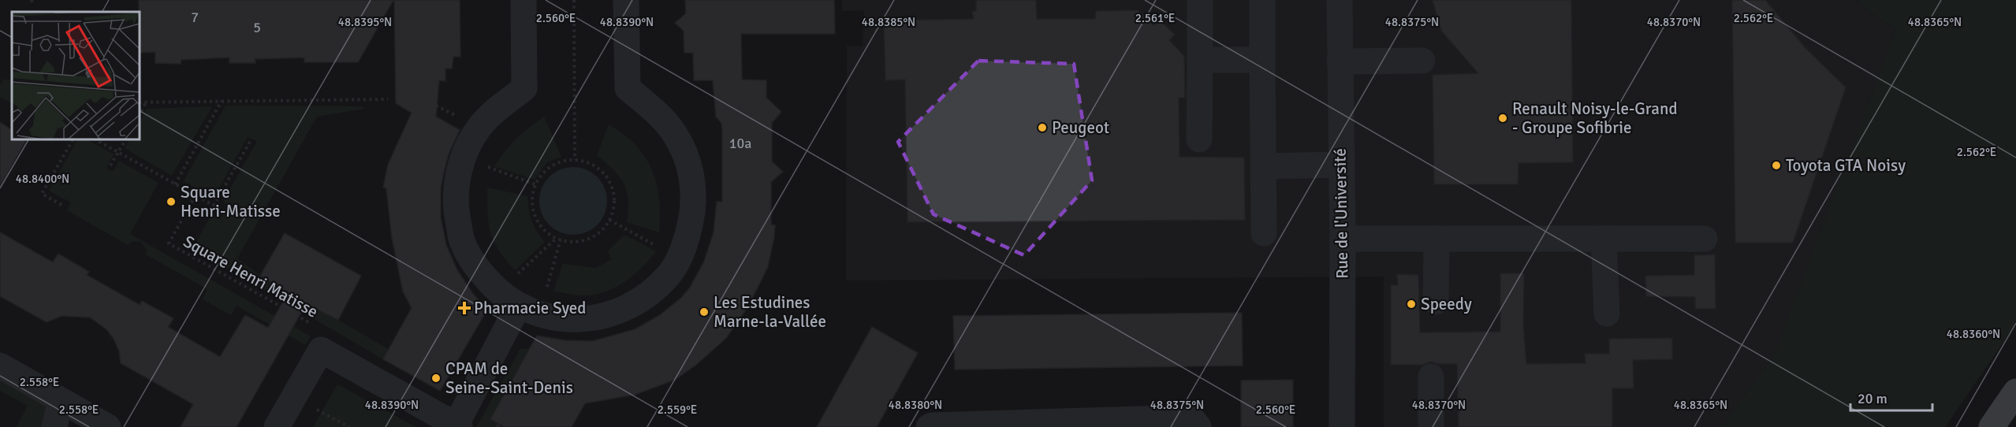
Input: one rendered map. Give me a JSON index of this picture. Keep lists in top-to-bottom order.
{
  "streets": {
    "street": ["Rue de l'Université"],
    "path": ["Square Henri Matisse"]
  },
  "places": {
    "other": [
      "Renault Noisy-le-Grand - Groupe Sofibrie",
      "Peugeot",
      "Toyota GTA Noisy",
      "Square Henri-Matisse",
      "Speedy",
      "Les Estudines Marne-la-Vallée",
      "CPAM de Seine-Saint-Denis"
    ],
    "health": ["Pharmacie Syed"]
  },
  "house_numbers": ["7", "5", "10a"],
  "scale_bar": "20 m",
  "coordinates": [
    "2.560°E",
    "2.561°E",
    "2.562°E",
    "48.8395°N",
    "48.8390°N",
    "48.8385°N",
    "48.8375°N",
    "48.8365°N",
    "48.8370°N",
    "48.8400°N",
    "48.8360°N",
    "2.558°E",
    "48.8380°N",
    "2.559°E"
  ]
}
